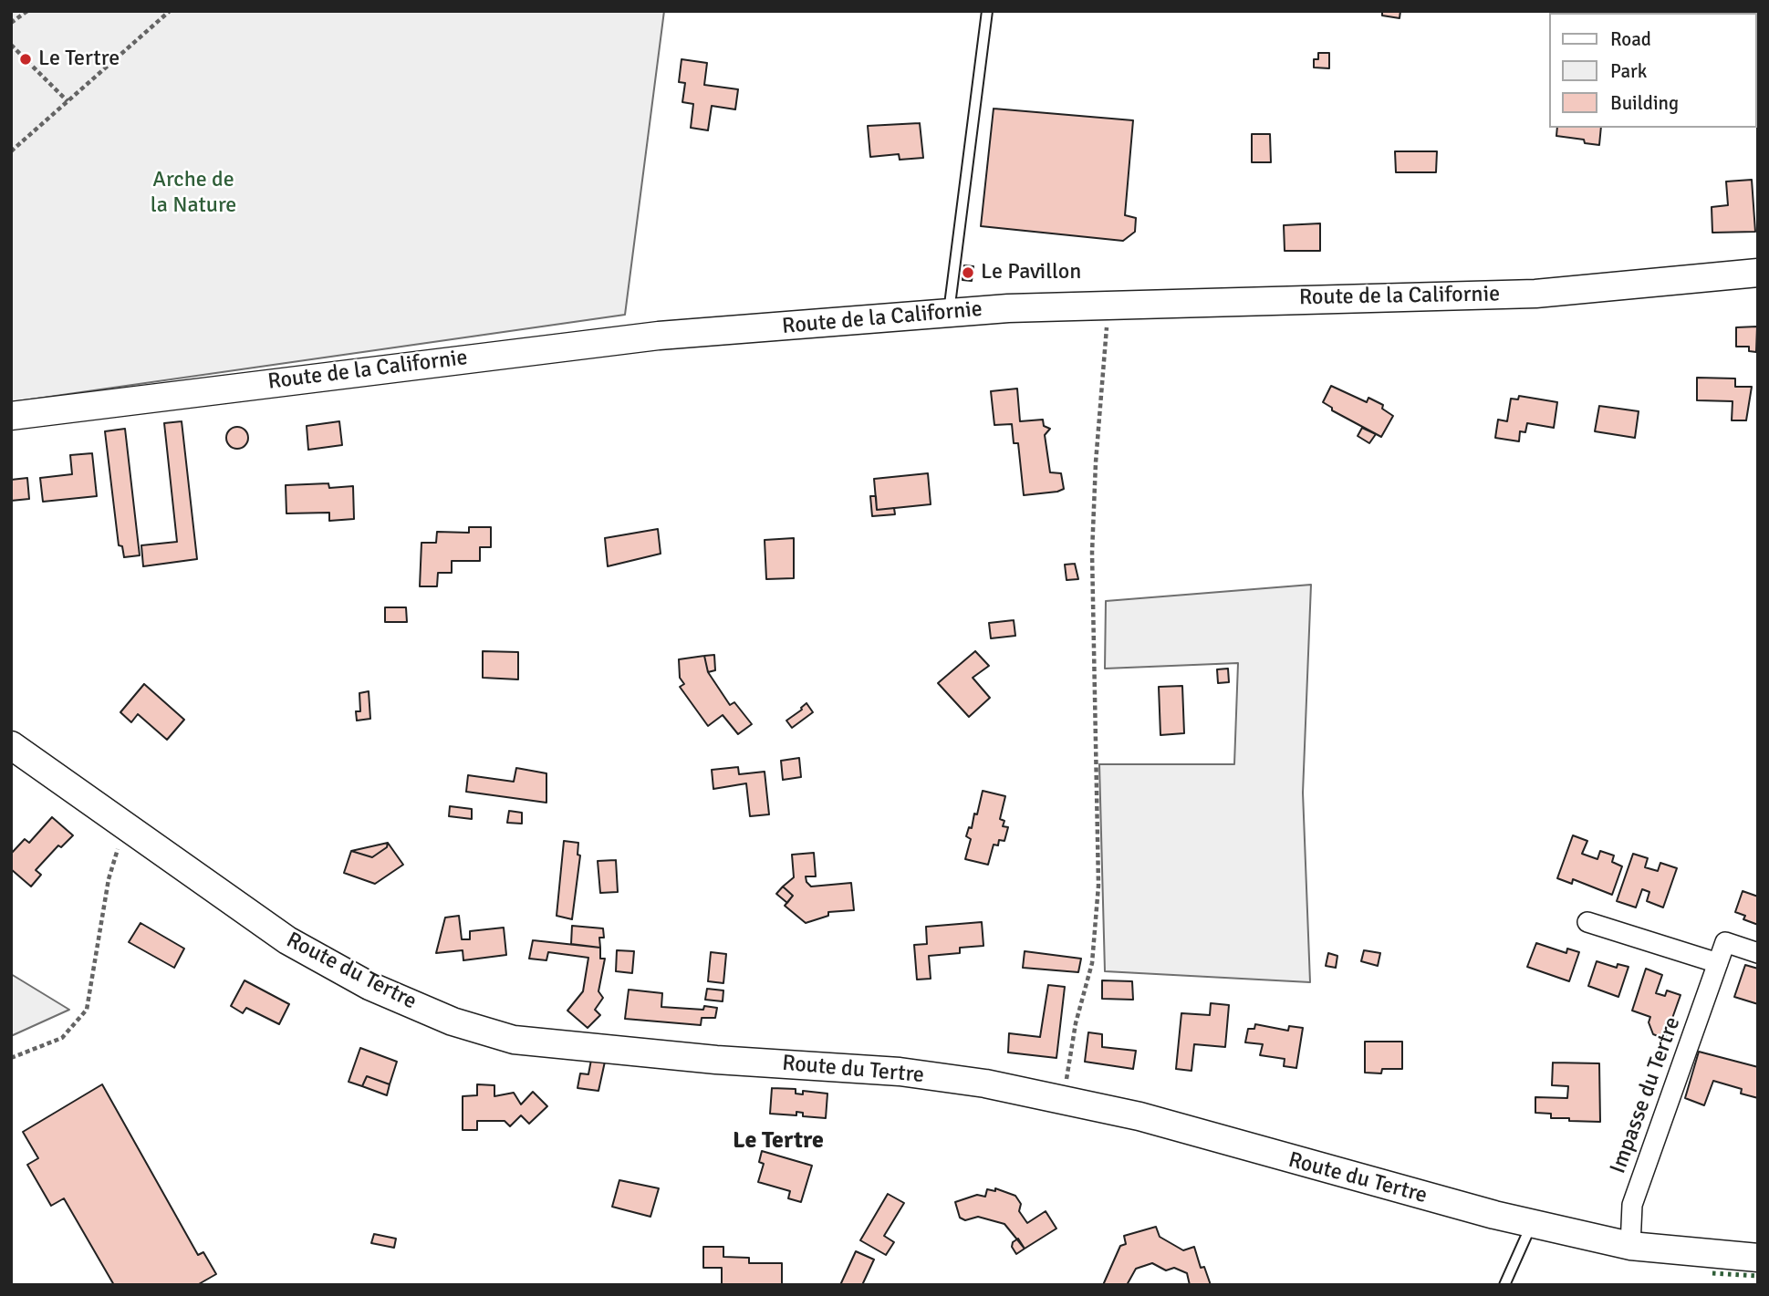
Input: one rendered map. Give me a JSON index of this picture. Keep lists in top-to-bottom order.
{
  "streets": {
    "street": ["Route de la Californie", "Route du Tertre", "Impasse du Tertre"]
  },
  "crossings": [
    ["Route du Tertre", "Impasse du Tertre"]
  ],
  "districts": ["Le Tertre"],
  "parks": ["Arche de la Nature"],
  "places": ["Le Tertre", "Le Pavillon"],
  "legend": ["Road", "Park", "Building"]
}
